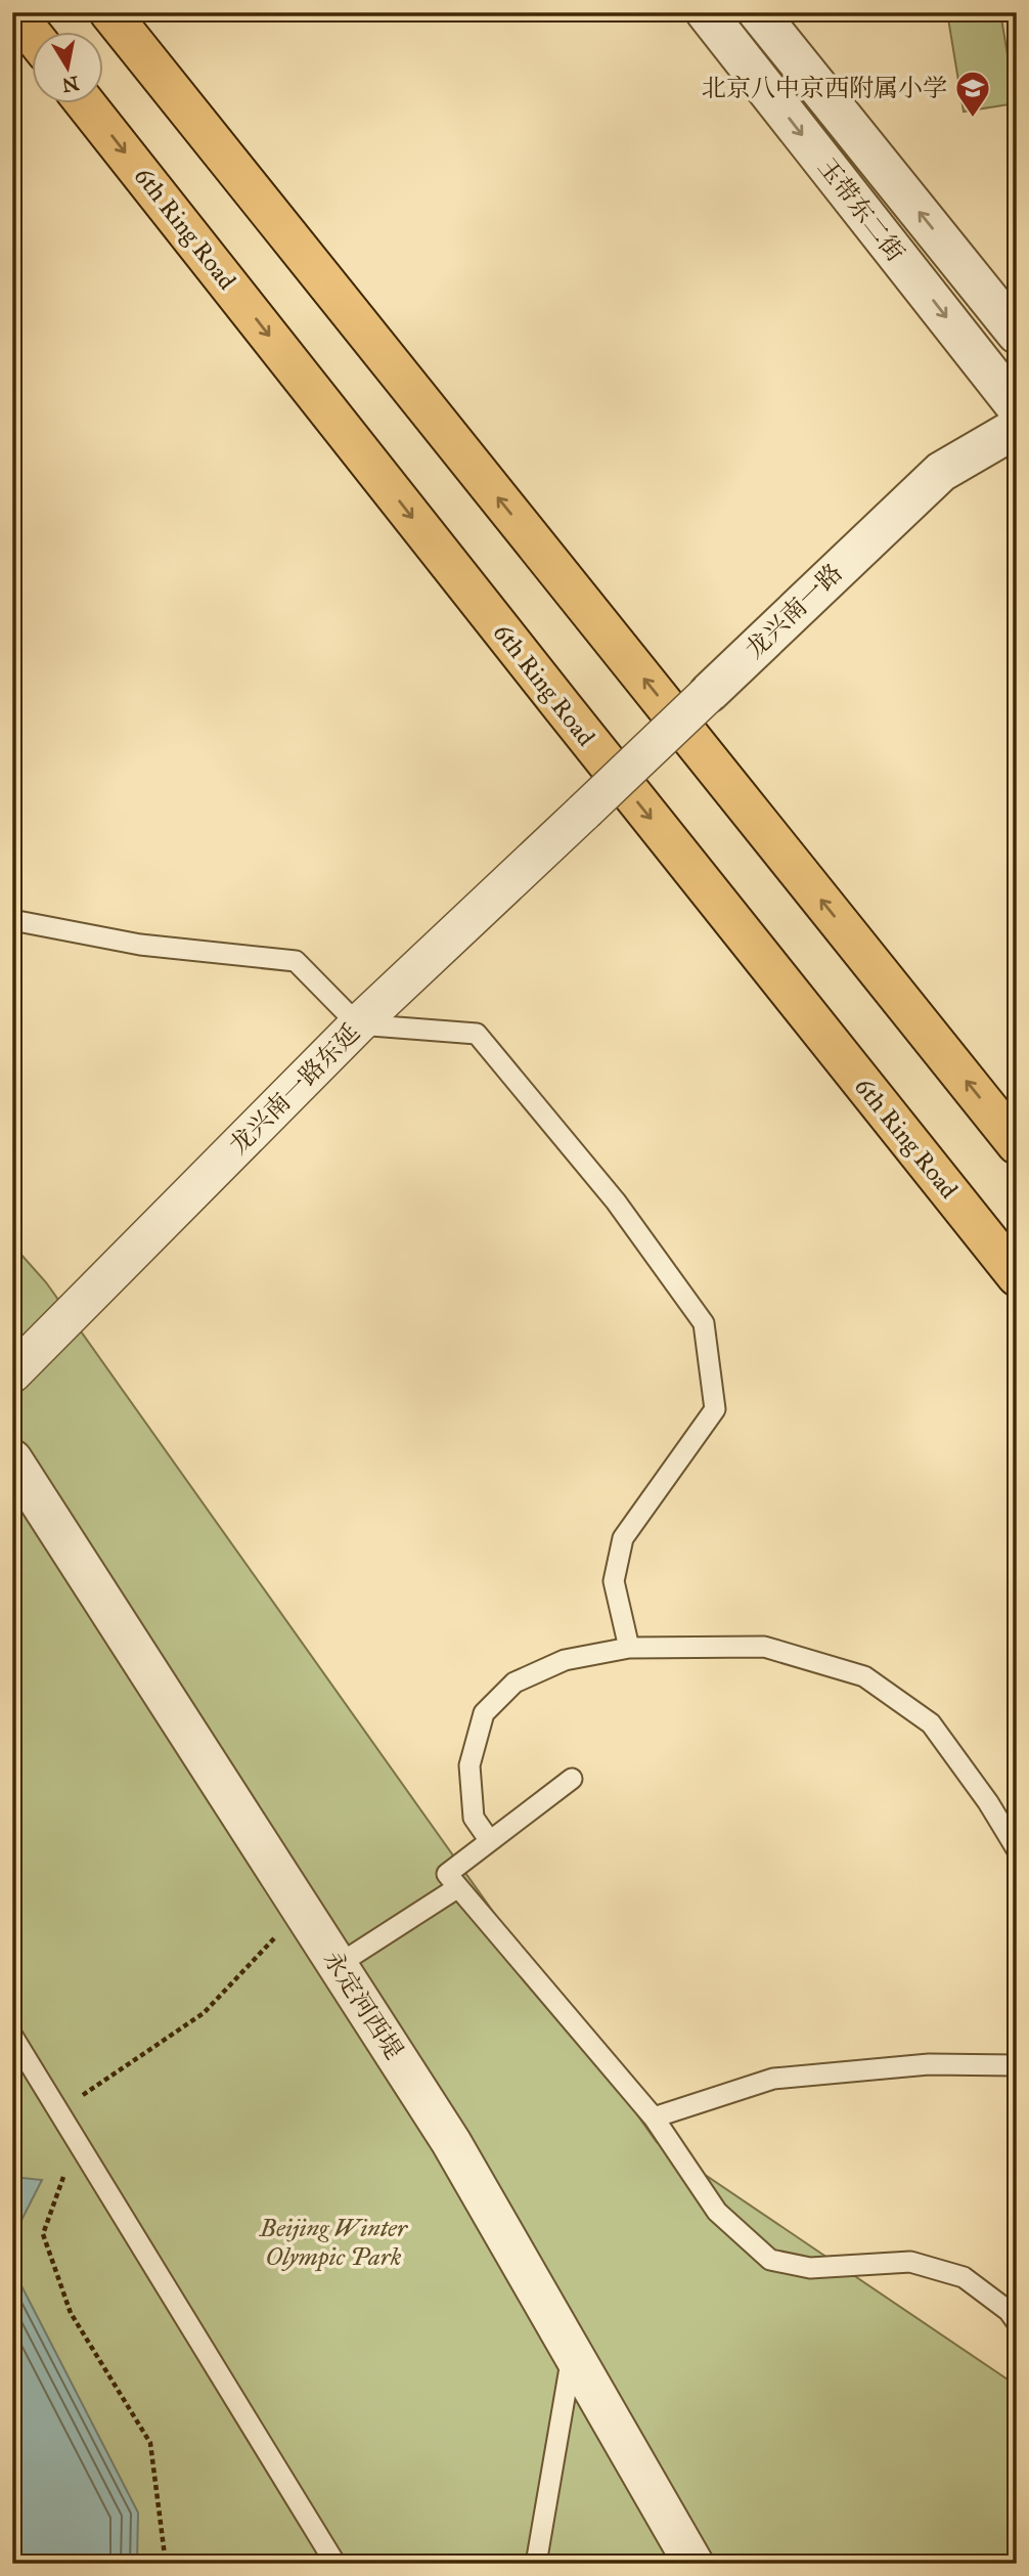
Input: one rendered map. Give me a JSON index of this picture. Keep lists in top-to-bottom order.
{
  "streets": {
    "highway": ["6th Ring Road"],
    "street": [
      "玉带东二街",
      "龙兴南一路",
      "龙兴南一路东延",
      "永定河西堤"
    ]
  },
  "crossings": [
    ["龙兴南一路", "龙兴南一路东延"]
  ],
  "parks": ["Beijing Winter Olympic Park"],
  "places": {
    "school or university": ["北京八中京西附属小学"]
  },
  "north": "bottom"
}
